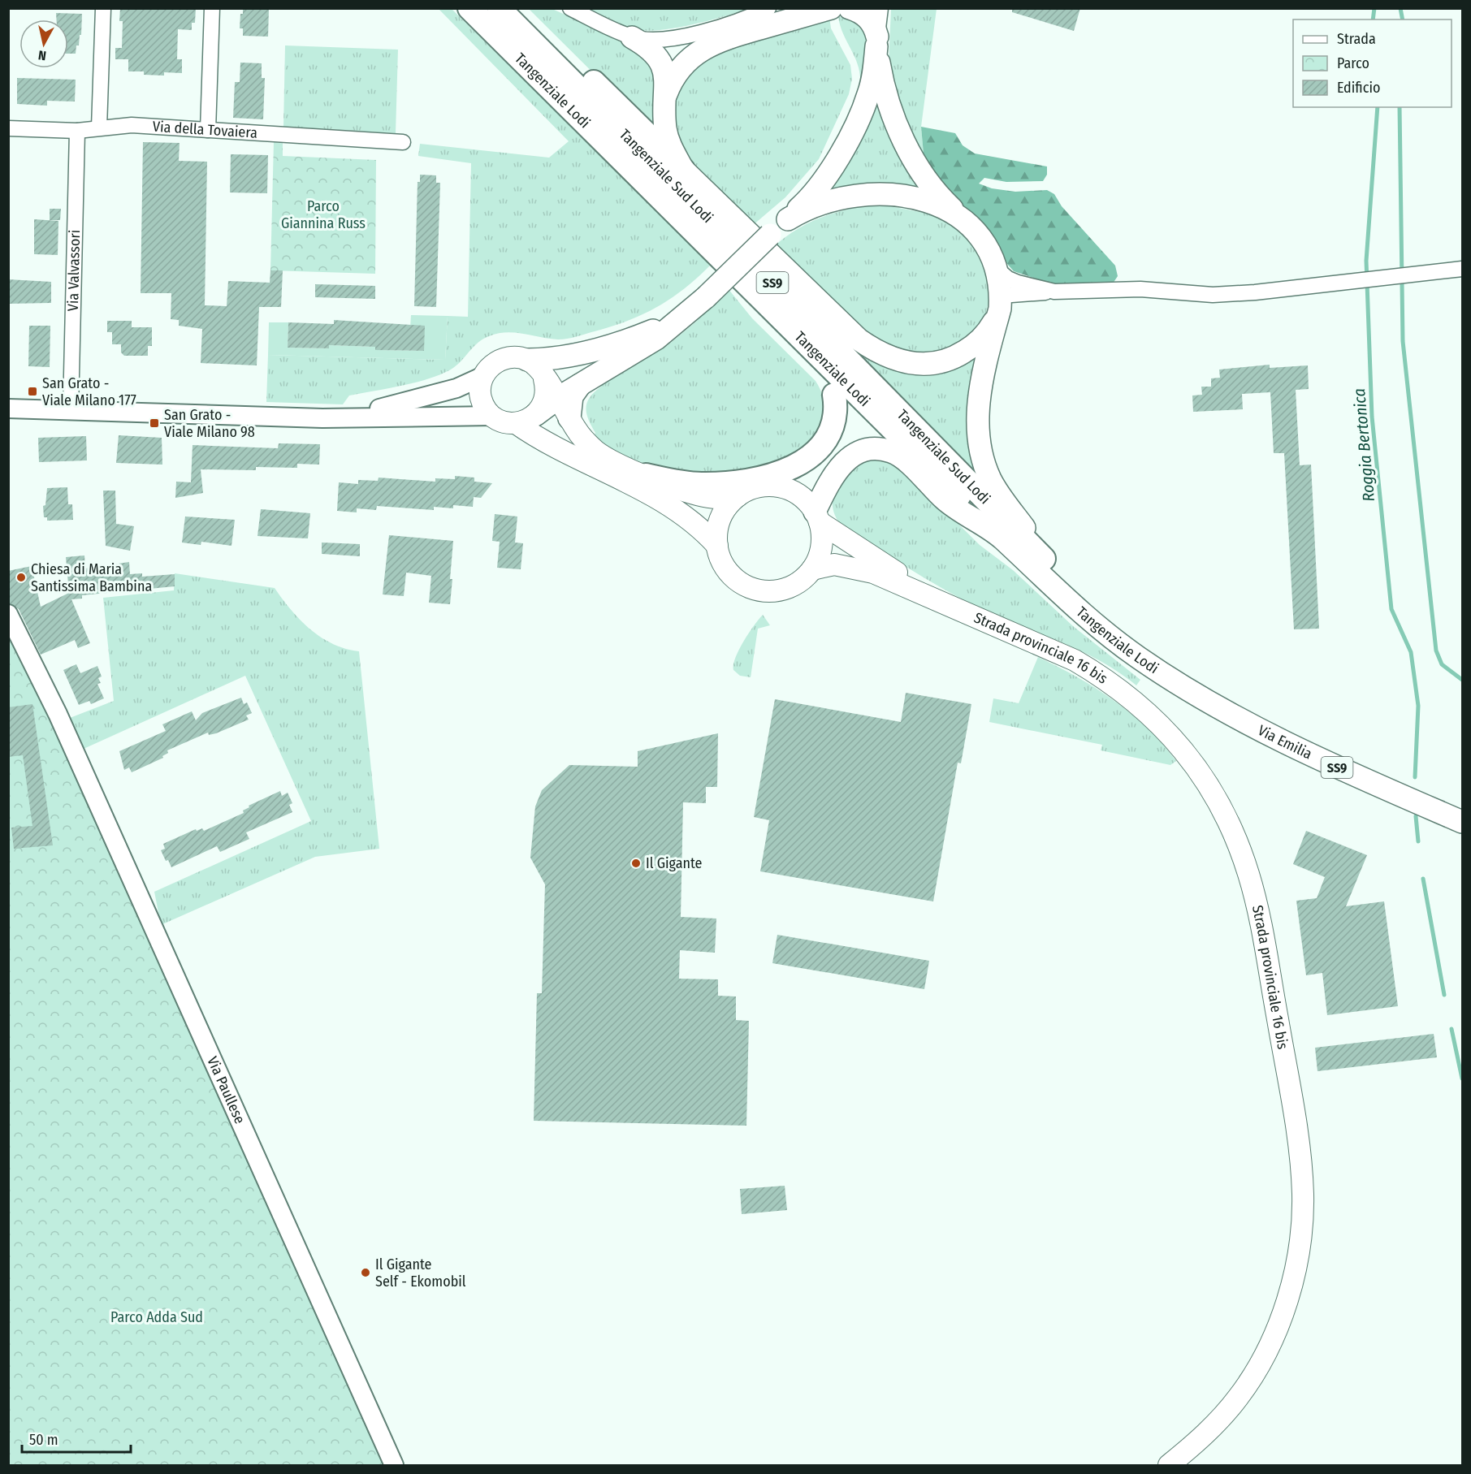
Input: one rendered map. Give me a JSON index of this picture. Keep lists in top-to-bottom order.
{
  "streets": {
    "highway": ["Tangenziale Lodi", "Tangenziale Sud Lodi", "SS9"],
    "main road": ["Strada provinciale 16 bis", "Via Emilia"],
    "street": ["Via della Tovaiera", "Via Valvassori", "Via Paullese"]
  },
  "crossings": [
    ["Tangenziale Lodi", "Tangenziale Sud Lodi"],
    ["Tangenziale Lodi", "Via Emilia"],
    ["Via della Tovaiera", "Via Valvassori"],
    ["Tangenziale Sud Lodi", "Via Emilia"]
  ],
  "water": ["Roggia Bertonica"],
  "parks": ["Parco Giannina Russ", "Parco Adda Sud"],
  "places": {
    "transit": ["San Grato - Viale Milano 177", "San Grato - Viale Milano 98"],
    "other": ["Chiesa di Maria Santissima Bambina", "Il Gigante", "Il Gigante Self - Ekomobil"]
  },
  "legend": ["Strada", "Parco", "Edificio"],
  "scale_bar": "50 m",
  "north": "bottom"
}
